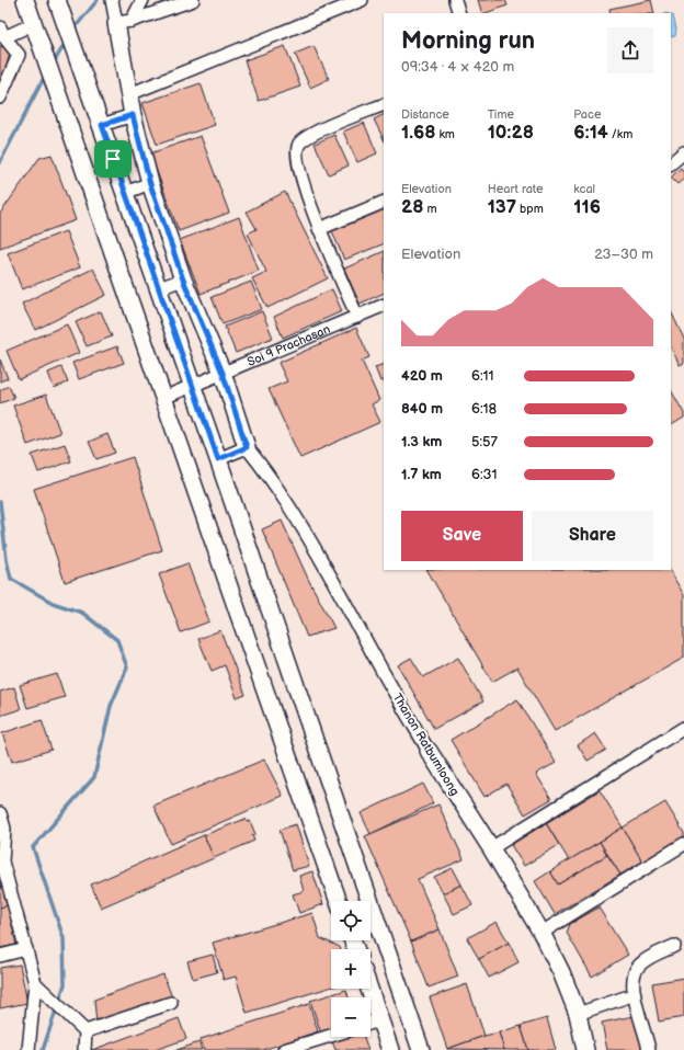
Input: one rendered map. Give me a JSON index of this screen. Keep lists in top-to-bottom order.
{
  "streets": {
    "main road": ["Thanon Ratbumloong"],
    "street": ["Soi 9 Prachasan"]
  },
  "page": {
    "heading": ["Morning run", "09:34 · 4 × 420 m"],
    "stats": [
      ["Distance", "1.68 km"],
      ["Time", "10:28"],
      ["Pace", "6:14 /km"],
      ["Elevation", "28 m"],
      ["Heart rate", "137 bpm"],
      ["kcal", "116"]
    ],
    "chart": ["Elevation", "23–30 m"],
    "list": [
      {
        "name": "420 m",
        "note": "6:11"
      },
      {
        "name": "840 m",
        "note": "6:18"
      },
      {
        "name": "1.3 km",
        "note": "5:57"
      },
      {
        "name": "1.7 km",
        "note": "6:31"
      }
    ],
    "buttons": ["Save", "Share"],
    "map_buttons": ["+", "−"]
  }
}
